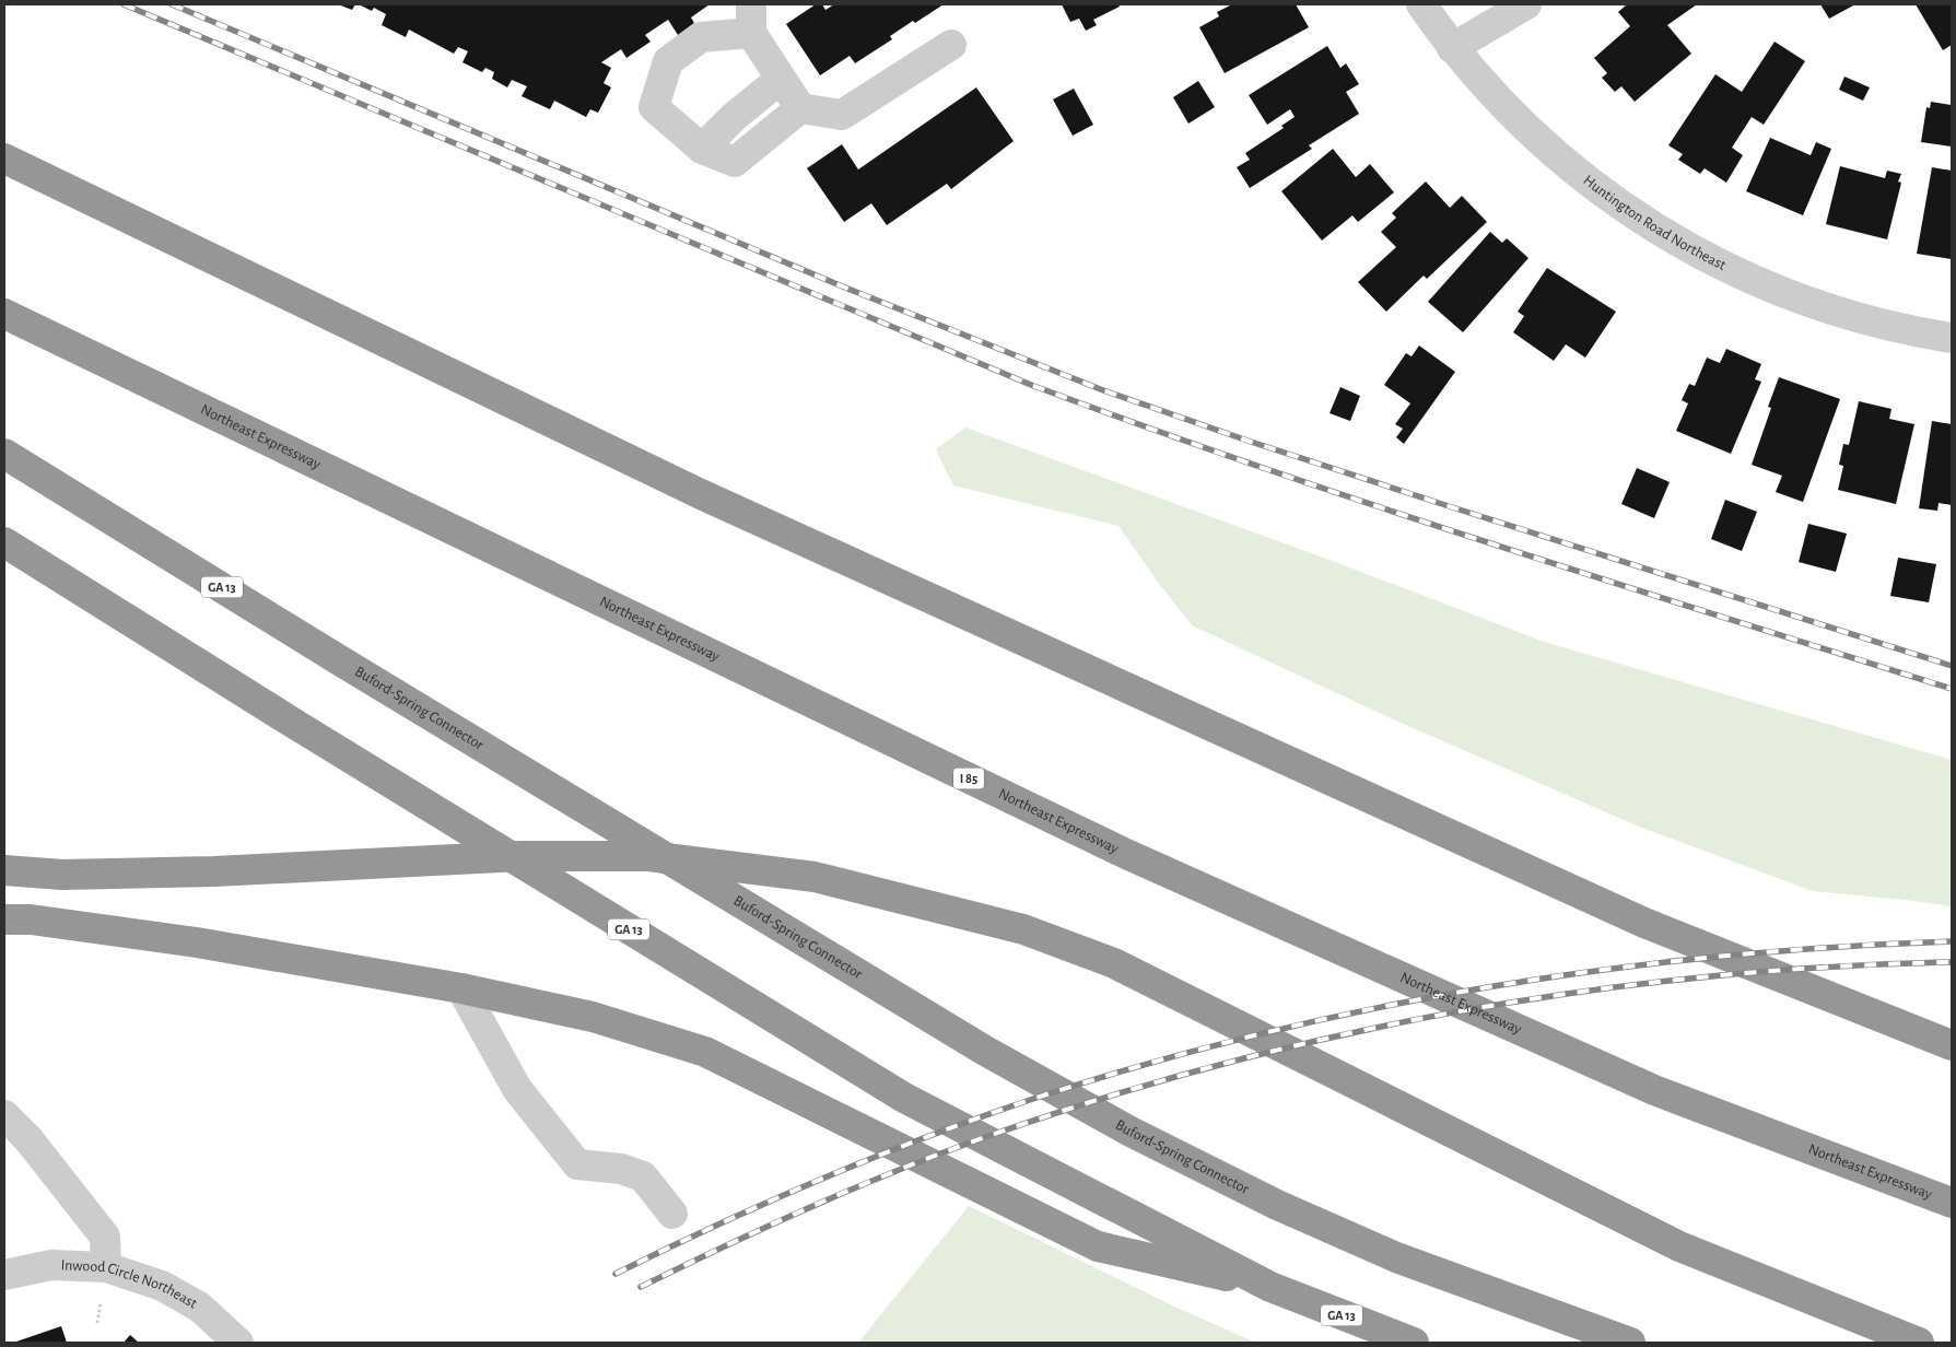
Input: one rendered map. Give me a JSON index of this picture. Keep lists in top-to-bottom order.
{
  "streets": {
    "highway": [
      "Northeast Expressway",
      "GA 13",
      "Buford-Spring Connector",
      "I 85"
    ],
    "street": ["Huntington Road Northeast", "Inwood Circle Northeast"]
  }
}
